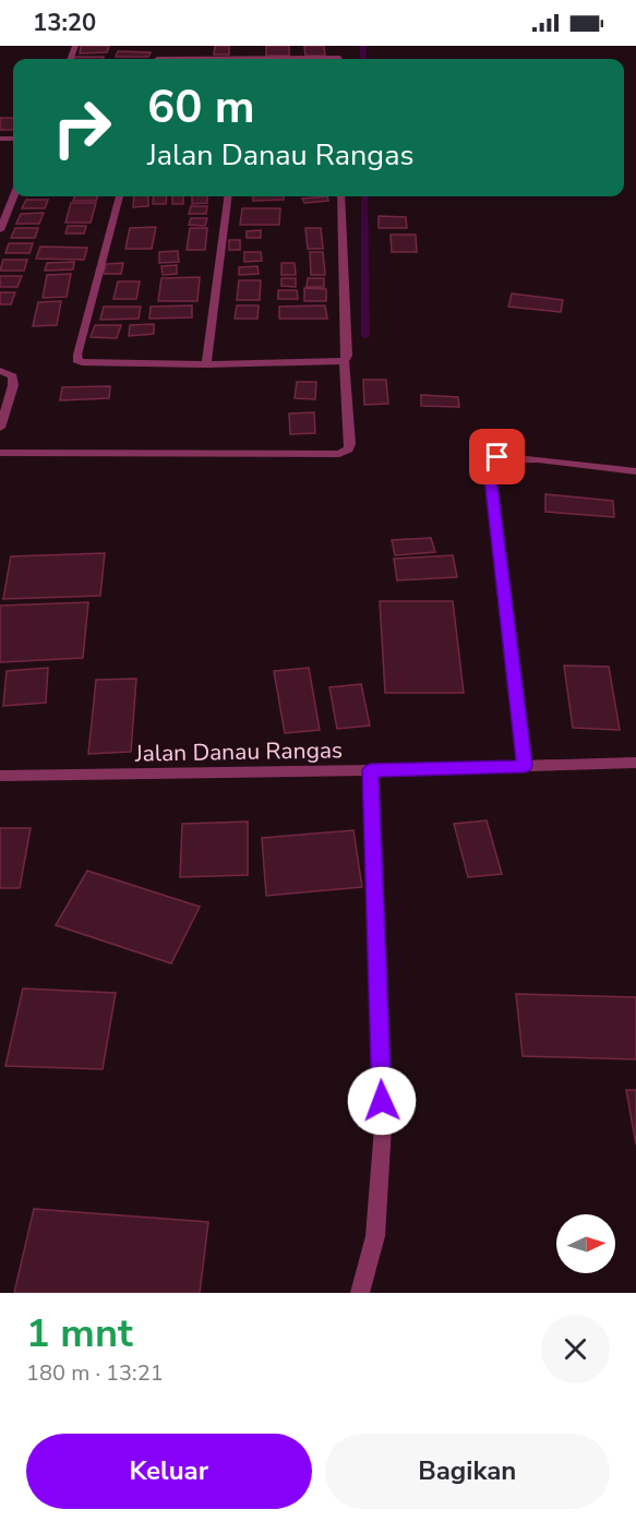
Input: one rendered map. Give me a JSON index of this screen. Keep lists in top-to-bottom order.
{
  "streets": {
    "street": ["Jalan Danau Rangas"]
  },
  "north": "right",
  "page": {
    "status": "13:20",
    "turn": ["60 m", "Jalan Danau Rangas"],
    "heading": ["1 mnt", "180 m · 13:21"],
    "buttons": ["Keluar", "Bagikan"]
  }
}
